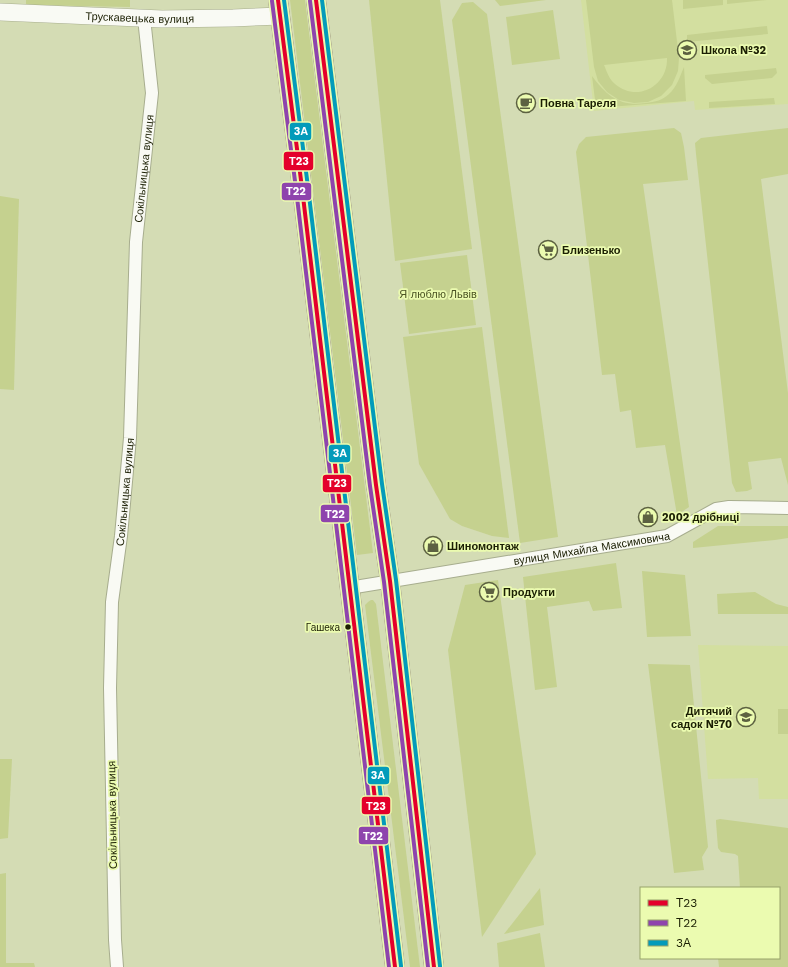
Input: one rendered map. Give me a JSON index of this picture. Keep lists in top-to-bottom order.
{
  "streets": {
    "street": ["Трускавецька вулиця", "Сокільницька вулиця", "вулиця Михайла Максимовича"]
  },
  "crossings": [
    ["Трускавецька вулиця", "Сокільницька вулиця"]
  ],
  "parks": ["Я люблю Львів"],
  "places": {
    "school or university": ["Школа №32", "Дитячий садок №70"],
    "cafe": ["Повна Тареля"],
    "supermarket": ["Близенько", "Продукти"],
    "shop": ["2002 дрібниці", "Шиномонтаж"],
    "other": ["Гашека"]
  },
  "lines": ["transit line Т23", "transit line 3А", "transit line Т22"],
  "legend": ["Т23", "Т22", "3А"]
}
